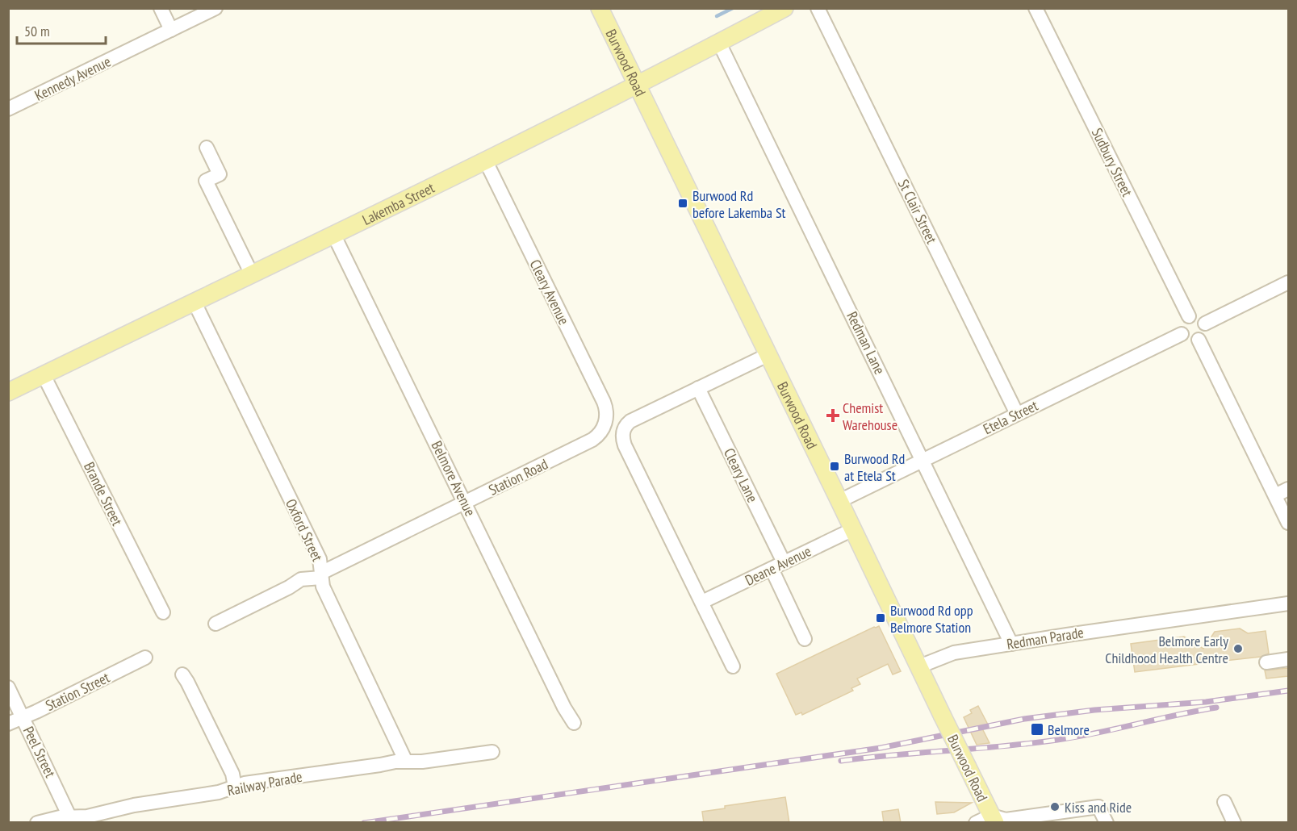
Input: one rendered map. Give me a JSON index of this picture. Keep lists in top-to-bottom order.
{
  "streets": {
    "main road": ["Burwood Road", "Lakemba Street"],
    "street": [
      "Kennedy Avenue",
      "Sudbury Street",
      "St Clair Street",
      "Cleary Avenue",
      "Redman Lane",
      "Etela Street",
      "Cleary Lane",
      "Station Road",
      "Belmore Avenue",
      "Brande Street",
      "Oxford Street",
      "Deane Avenue",
      "Redman Parade",
      "Station Street",
      "Peel Street",
      "Railway Parade"
    ]
  },
  "crossings": [
    ["Burwood Road", "Lakemba Street"],
    ["Burwood Road", "Etela Street"],
    ["Burwood Road", "Deane Avenue"],
    ["Burwood Road", "Redman Parade"],
    ["Sudbury Street", "Etela Street"],
    ["Lakemba Street", "Cleary Avenue"],
    ["Lakemba Street", "Redman Lane"],
    ["Lakemba Street", "Belmore Avenue"],
    ["Lakemba Street", "Brande Street"],
    ["Lakemba Street", "Oxford Street"],
    ["St Clair Street", "Etela Street"],
    ["Cleary Avenue", "Station Road"],
    ["Redman Lane", "Etela Street"],
    ["Redman Lane", "Redman Parade"],
    ["Cleary Lane", "Deane Avenue"],
    ["Station Road", "Belmore Avenue"],
    ["Station Road", "Oxford Street"],
    ["Oxford Street", "Railway Parade"],
    ["Station Street", "Peel Street"],
    ["Peel Street", "Railway Parade"]
  ],
  "places": {
    "transit": [
      "Burwood Rd before Lakemba St",
      "Burwood Rd at Etela St",
      "Burwood Rd opp Belmore Station",
      "Belmore"
    ],
    "health": ["Chemist Warehouse"],
    "other": ["Belmore Early Childhood Health Centre", "Kiss and Ride"]
  },
  "scale_bar": "50 m"
}
